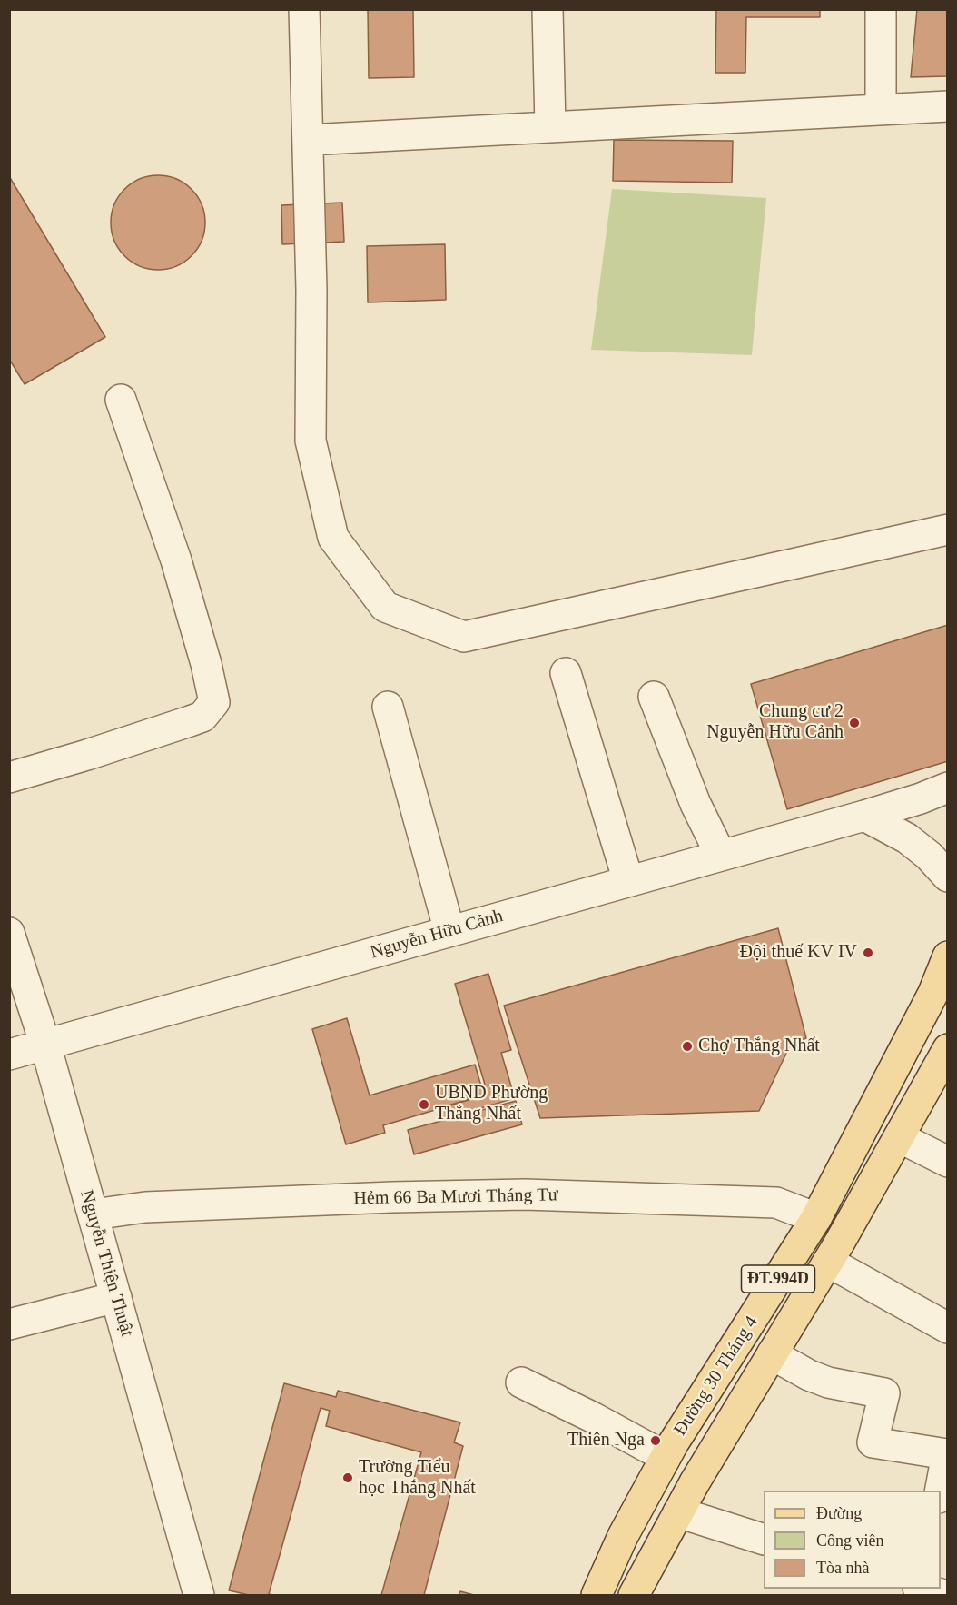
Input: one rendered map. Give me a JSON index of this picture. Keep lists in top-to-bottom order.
{
  "streets": {
    "main road": ["ĐT.994D", "Đường 30 Tháng 4"],
    "street": ["Nguyễn Hữu Cảnh", "Hẻm 66 Ba Mươi Tháng Tư", "Nguyễn Thiện Thuật"]
  },
  "crossings": [
    ["Nguyễn Hữu Cảnh", "Nguyễn Thiện Thuật"],
    ["Hẻm 66 Ba Mươi Tháng Tư", "Nguyễn Thiện Thuật"],
    ["Hẻm 66 Ba Mươi Tháng Tư", "Đường 30 Tháng 4"]
  ],
  "places": [
    "Chung cư 2 Nguyễn Hữu Cảnh",
    "Đội thuế KV IV",
    "Chợ Thắng Nhất",
    "UBND Phường Thắng Nhất",
    "Thiên Nga",
    "Trường Tiểu học Thắng Nhất"
  ],
  "legend": ["Đường", "Công viên", "Tòa nhà"]
}
